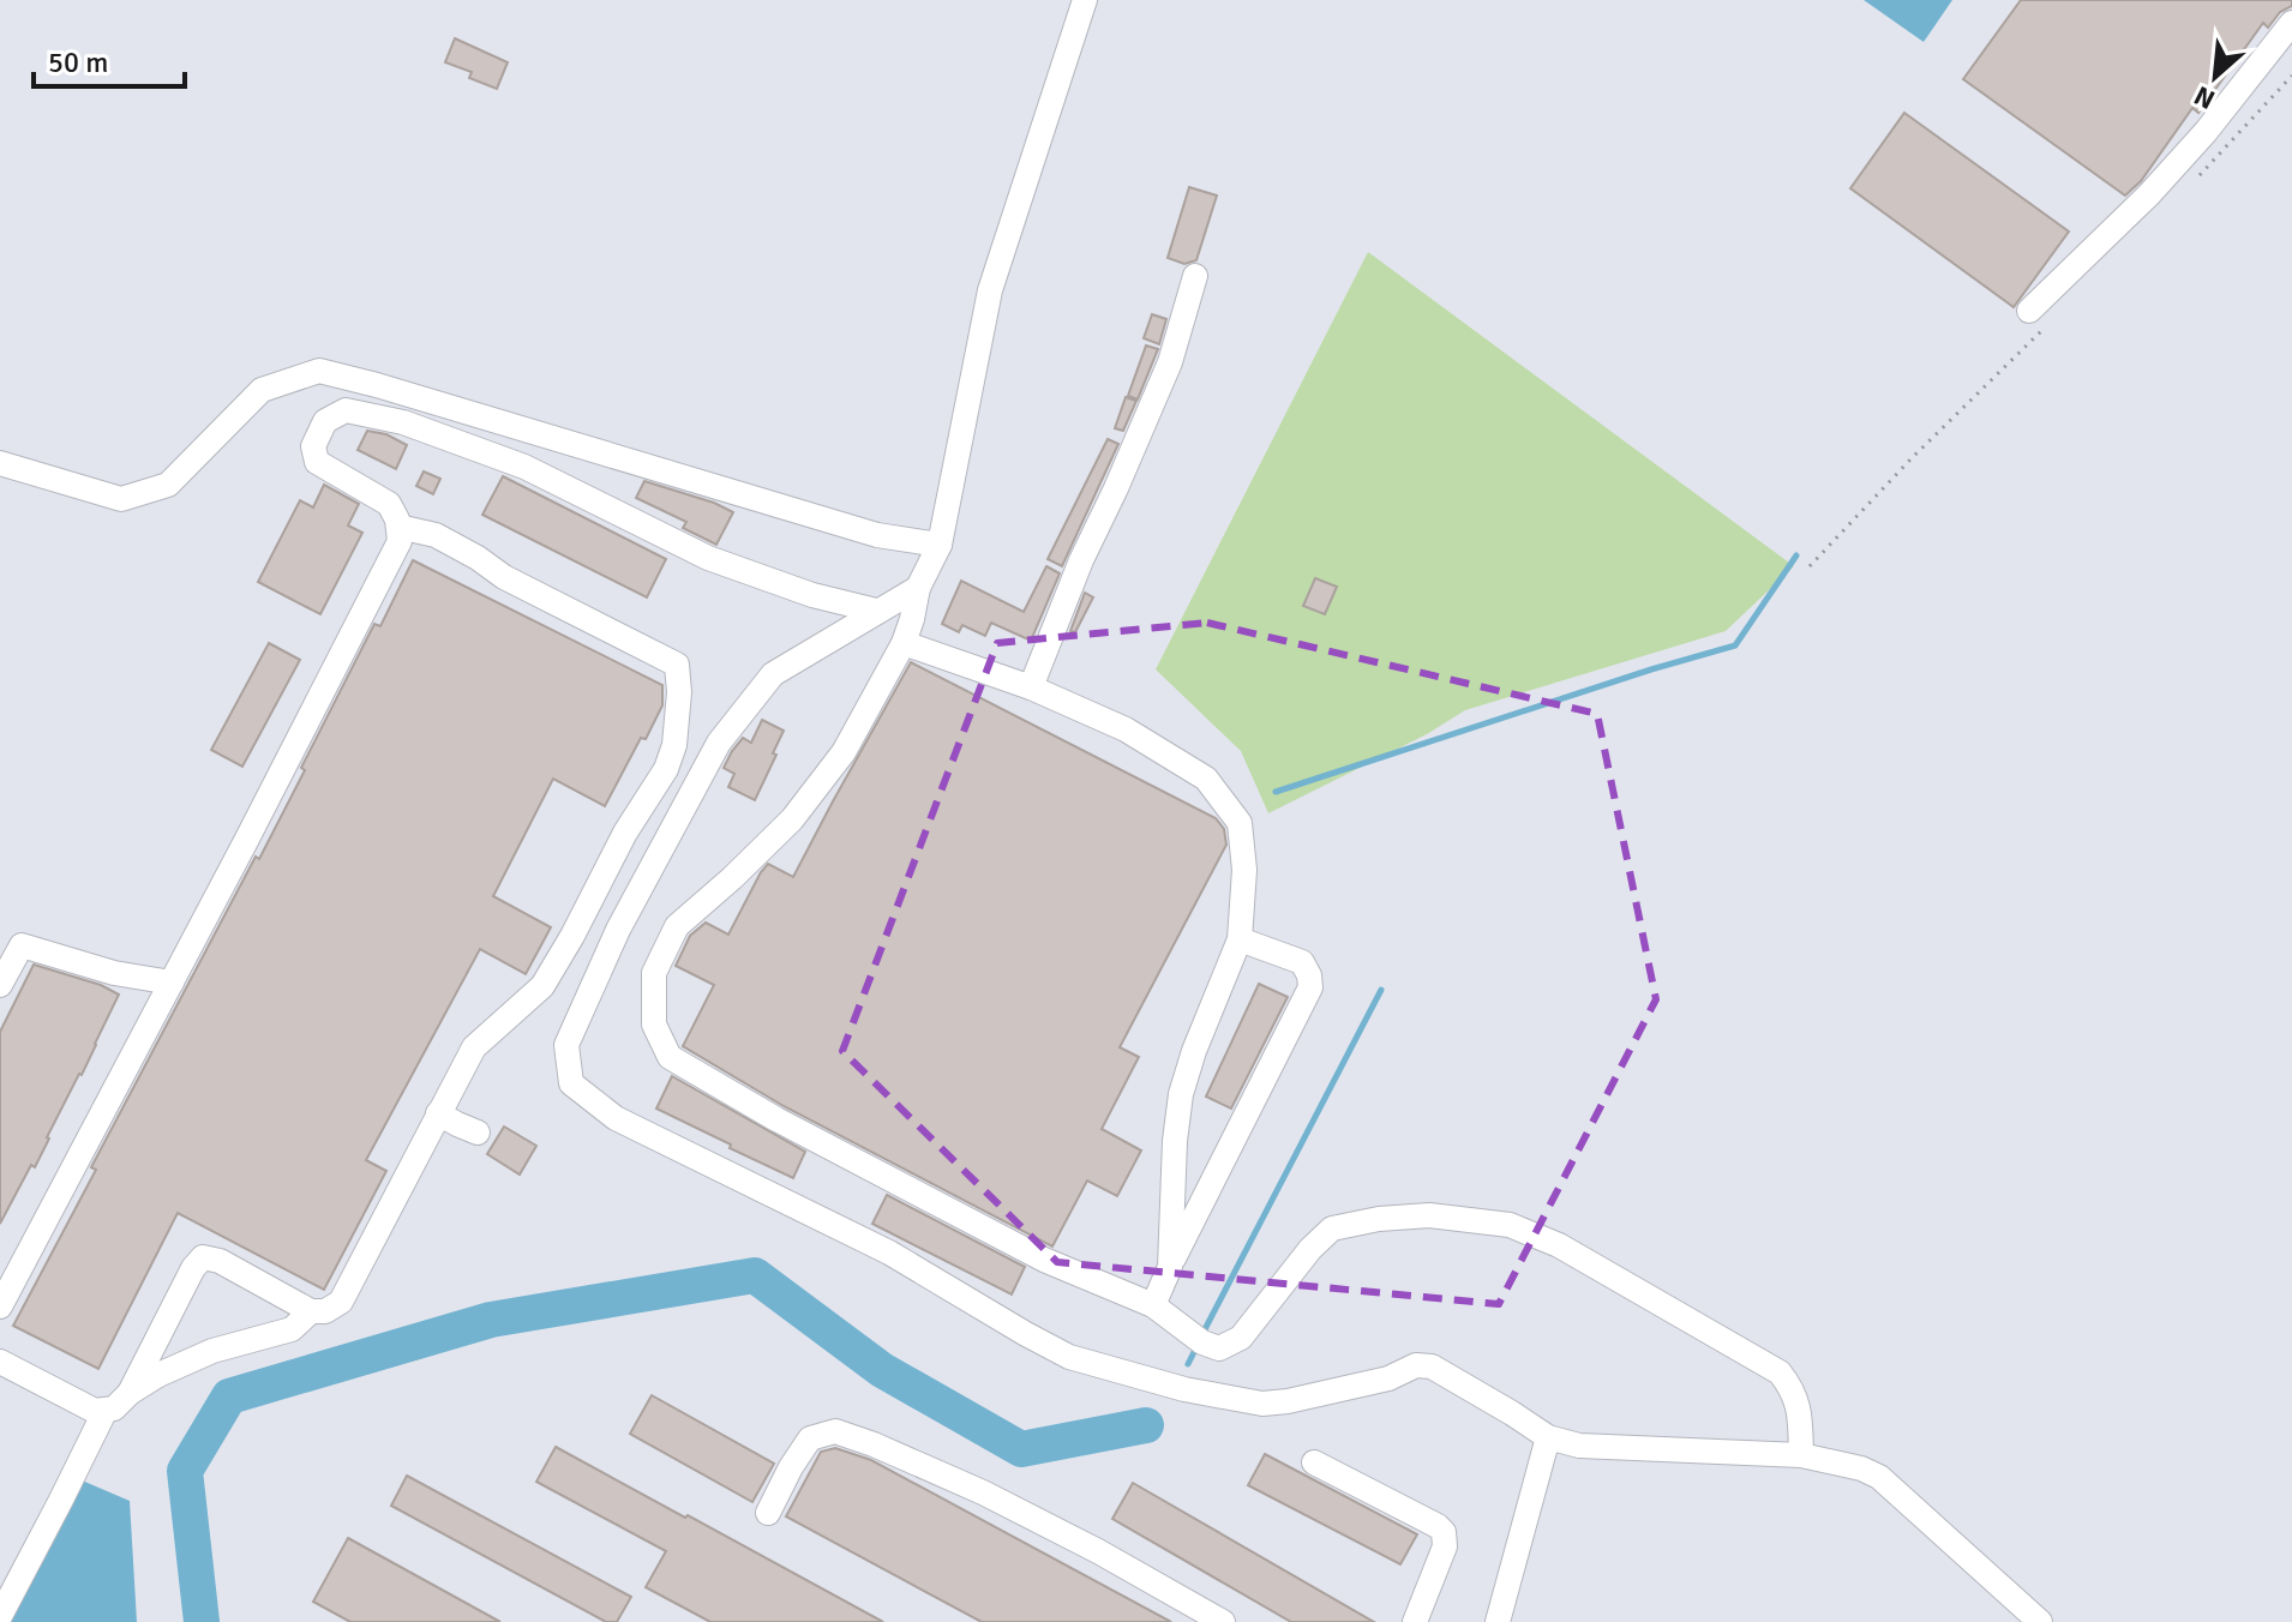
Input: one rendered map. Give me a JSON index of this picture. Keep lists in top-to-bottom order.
{
  "scale_bar": "50 m",
  "north": "bottom left"
}
